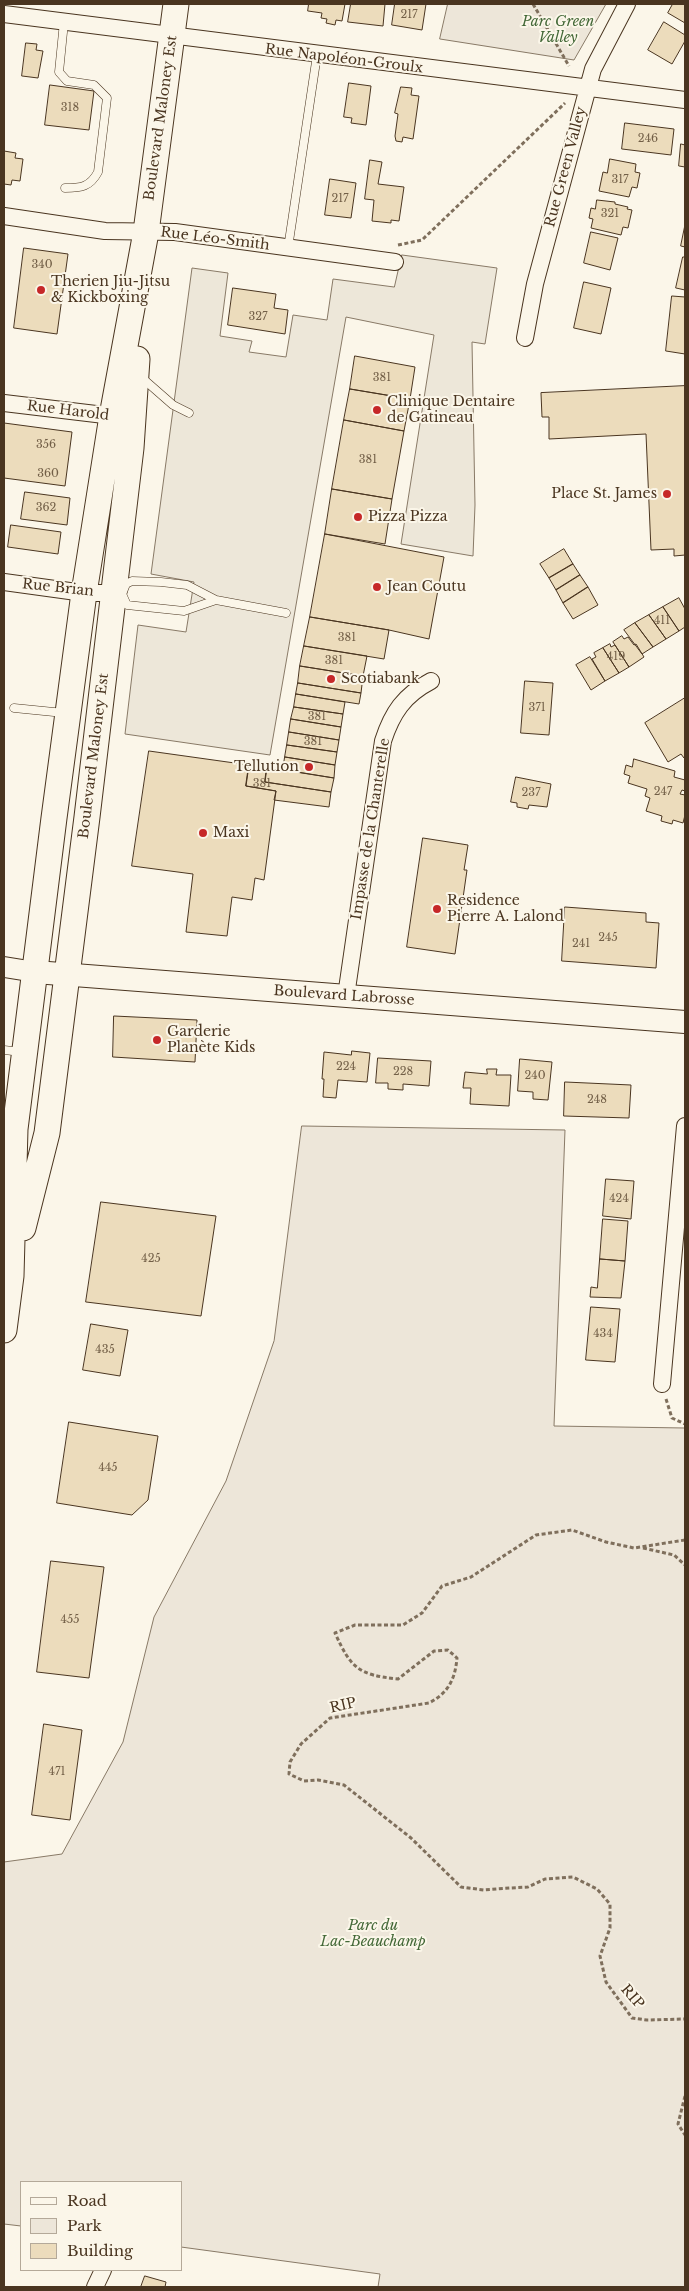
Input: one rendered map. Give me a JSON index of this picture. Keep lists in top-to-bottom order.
{
  "streets": {
    "main road": ["Boulevard Maloney Est", "Boulevard Labrosse"],
    "street": [
      "Rue Napoléon-Groulx",
      "Rue Green Valley",
      "Rue Léo-Smith",
      "Rue Harold",
      "Rue Brian",
      "Impasse de la Chanterelle"
    ],
    "path": ["RIP"]
  },
  "crossings": [
    ["Rue Napoléon-Groulx", "Boulevard Maloney Est"],
    ["Rue Napoléon-Groulx", "Rue Green Valley"],
    ["Boulevard Maloney Est", "Rue Léo-Smith"],
    ["Boulevard Maloney Est", "Rue Harold"],
    ["Boulevard Maloney Est", "Rue Brian"],
    ["Boulevard Maloney Est", "Boulevard Labrosse"],
    ["Impasse de la Chanterelle", "Boulevard Labrosse"]
  ],
  "parks": ["Parc Green Valley", "Parc du Lac-Beauchamp"],
  "places": [
    "Therien Jiu-Jitsu & Kickboxing",
    "Clinique Dentaire de Gatineau",
    "Place St. James",
    "Pizza Pizza",
    "Jean Coutu",
    "Scotiabank",
    "Tellution",
    "Maxi",
    "Residence Pierre A. Lalond",
    "Garderie Planète Kids"
  ],
  "house_numbers": [
    "217",
    "318",
    "246",
    "317",
    "217",
    "321",
    "340",
    "327",
    "381",
    "356",
    "381",
    "360",
    "362",
    "411",
    "381",
    "419",
    "381",
    "371",
    "381",
    "381",
    "381",
    "247",
    "237",
    "245",
    "241",
    "224",
    "228",
    "240",
    "248",
    "424",
    "425",
    "434",
    "435",
    "445",
    "455",
    "471"
  ],
  "legend": ["Road", "Park", "Building"]
}
